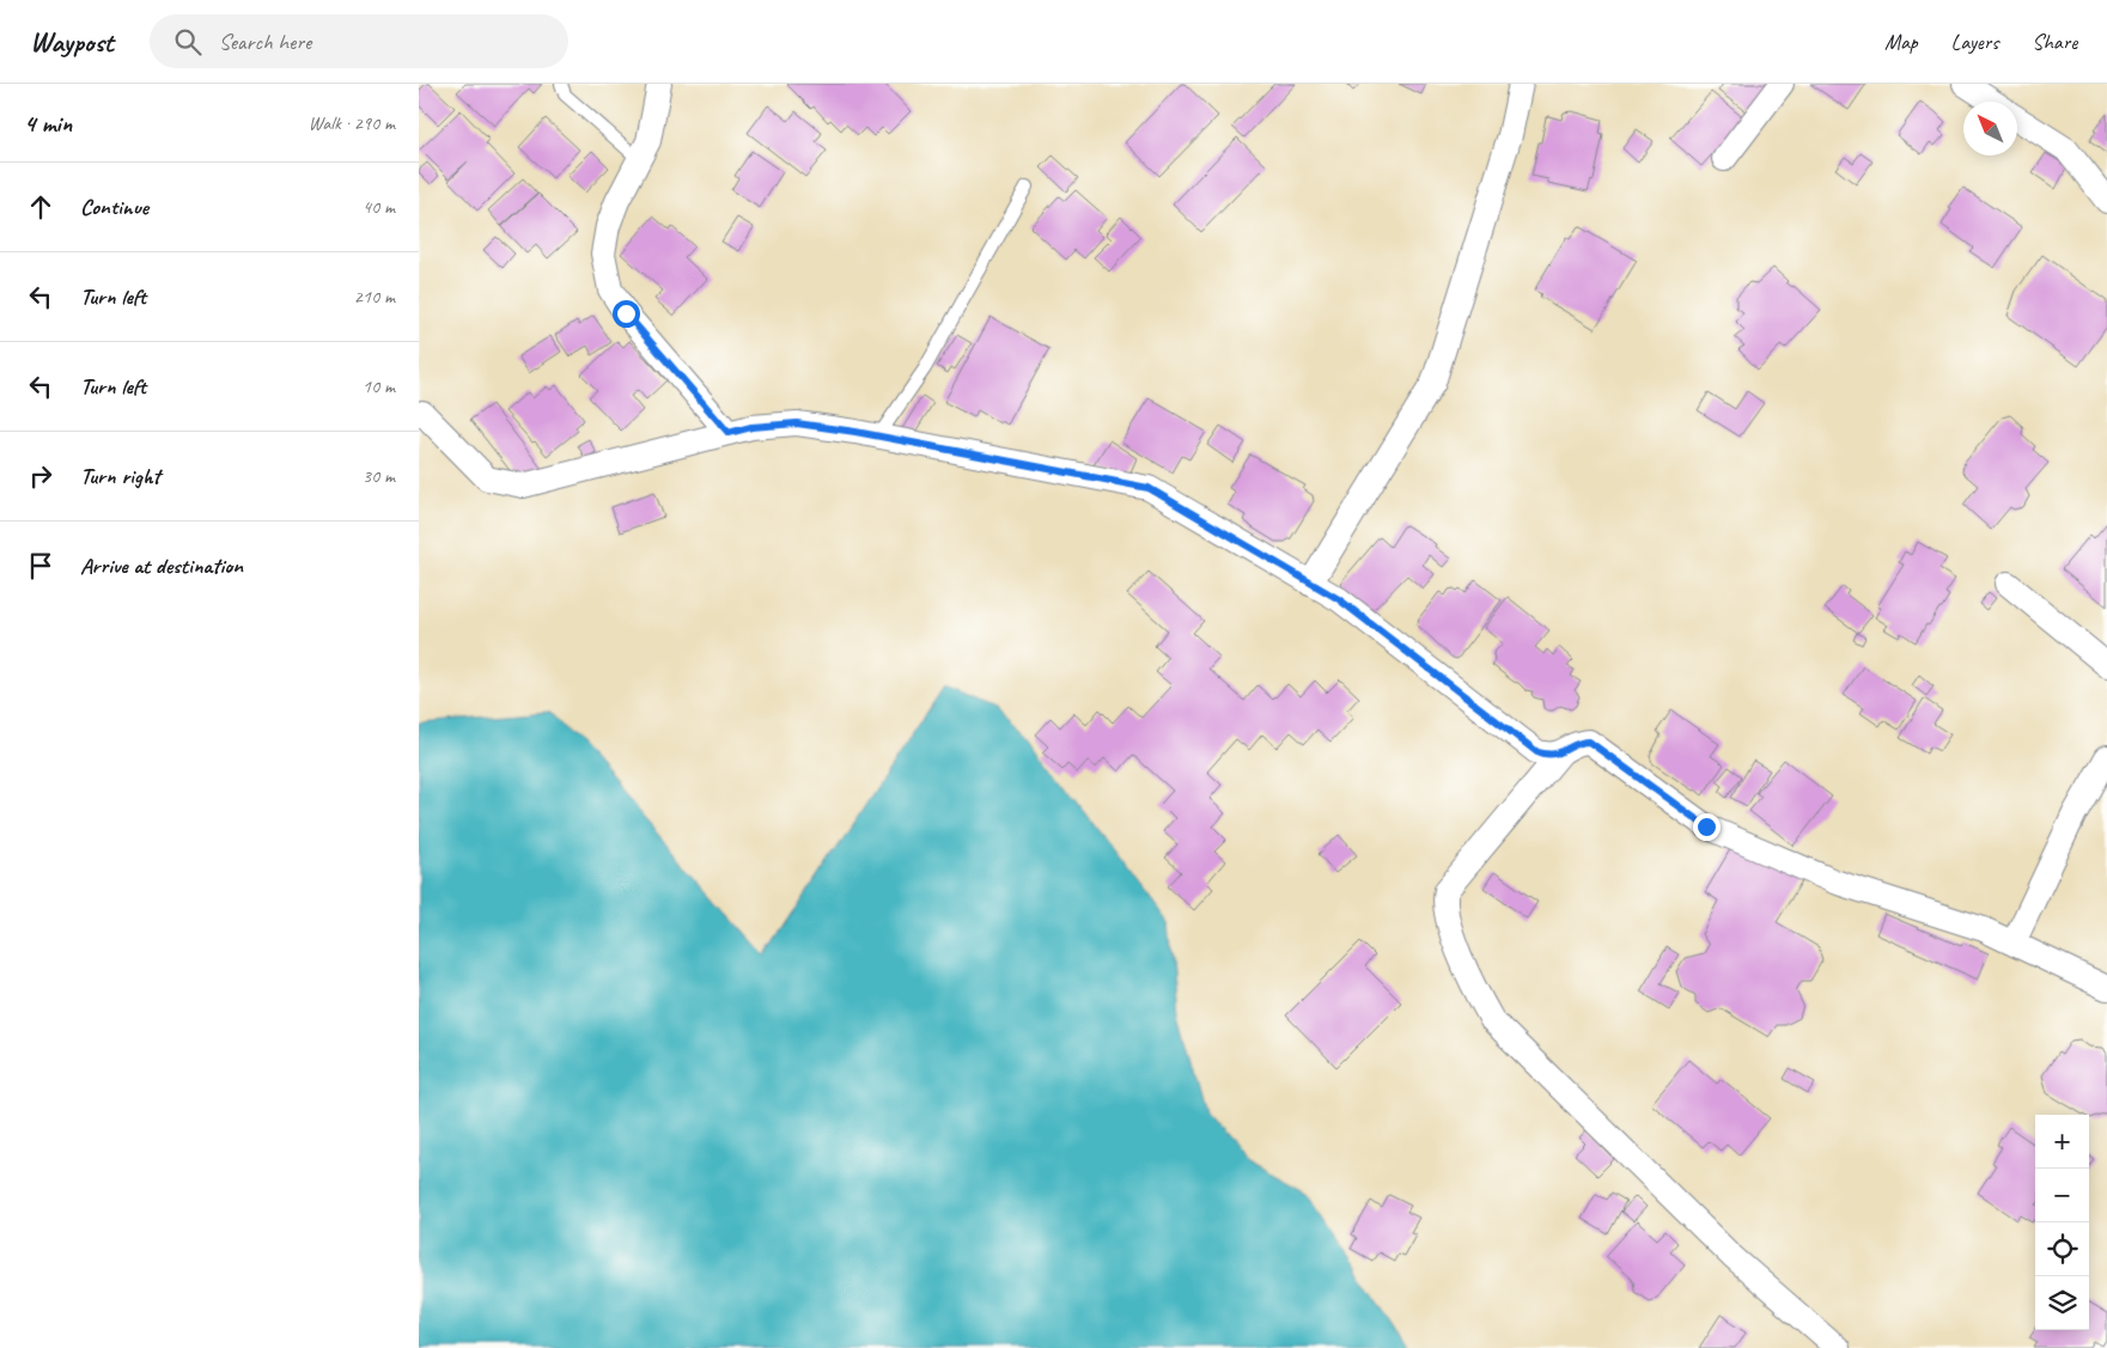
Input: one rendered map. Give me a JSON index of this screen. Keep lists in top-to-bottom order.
{
  "north": "top left",
  "page": {
    "header": "Waypost",
    "search": "Search here",
    "nav": ["Map", "Layers", "Share"],
    "heading": ["4 min", "Walk · 290 m"],
    "list": [
      ["Continue", "40 m"],
      ["Turn left", "210 m"],
      ["Turn left", "10 m"],
      ["Turn right", "30 m"],
      "Arrive at destination"
    ],
    "map_buttons": ["+", "−"]
  }
}
